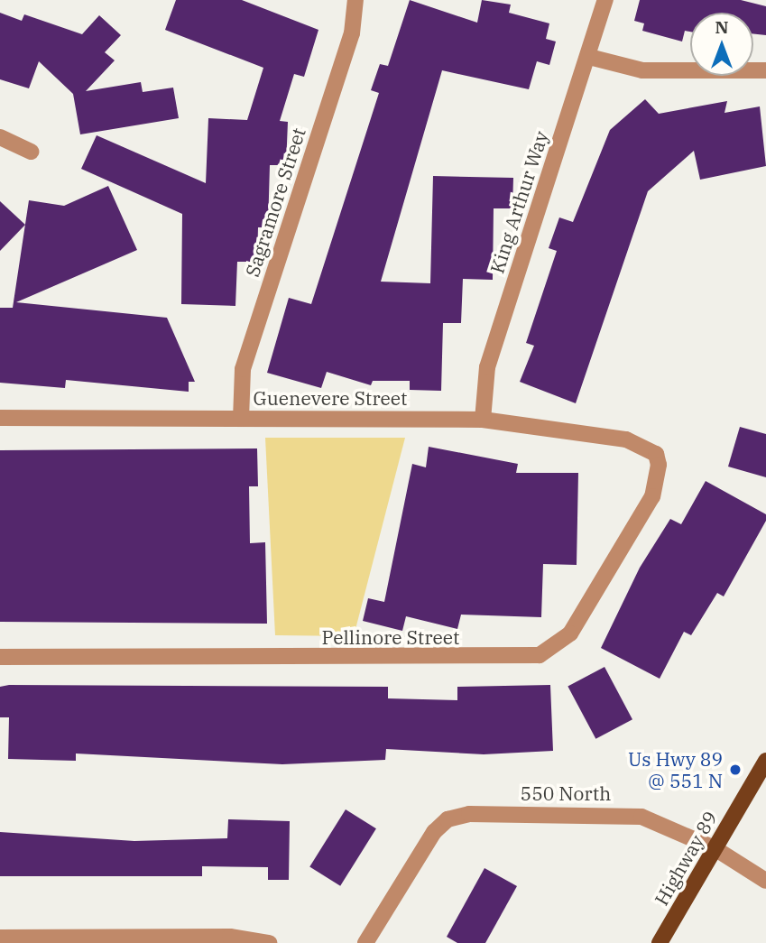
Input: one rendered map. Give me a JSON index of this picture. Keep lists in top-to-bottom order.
{
  "streets": {
    "main road": ["Highway 89"],
    "street": [
      "Sagramore Street",
      "King Arthur Way",
      "Guenevere Street",
      "Pellinore Street",
      "550 North"
    ]
  },
  "crossings": [
    ["Sagramore Street", "Guenevere Street"],
    ["King Arthur Way", "Guenevere Street"],
    ["Guenevere Street", "Pellinore Street"],
    ["550 North", "Highway 89"]
  ],
  "places": ["Us Hwy 89 @ 551 N"],
  "north": "top"
}
